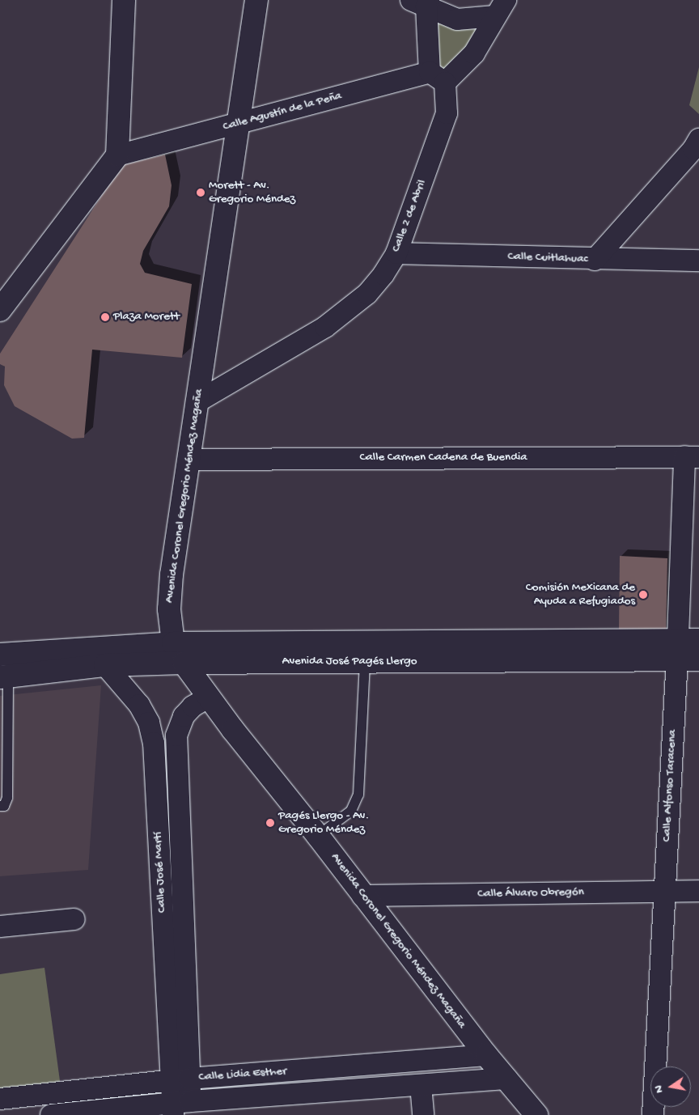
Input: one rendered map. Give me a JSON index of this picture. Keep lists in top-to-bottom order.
{
  "streets": {
    "main road": ["Avenida Coronel Gregorio Méndez Magaña", "Avenida José Pagés Llergo"],
    "street": [
      "Calle Agustín de la Peña",
      "Calle 2 de Abril",
      "Calle Cuitlahuac",
      "Calle Carmen Cadena de Buendia",
      "Calle Alfonso Taracena",
      "Calle José Martí",
      "Calle Álvaro Obregón",
      "Calle Lidia Esther"
    ]
  },
  "crossings": [
    ["Calle Agustín de la Peña", "Calle 2 de Abril"],
    ["Calle Agustín de la Peña", "Avenida Coronel Gregorio Méndez Magaña"],
    ["Calle 2 de Abril", "Calle Cuitlahuac"],
    ["Calle 2 de Abril", "Avenida Coronel Gregorio Méndez Magaña"],
    ["Calle Carmen Cadena de Buendia", "Avenida Coronel Gregorio Méndez Magaña"],
    ["Calle Carmen Cadena de Buendia", "Calle Alfonso Taracena"],
    ["Avenida Coronel Gregorio Méndez Magaña", "Avenida José Pagés Llergo"],
    ["Avenida Coronel Gregorio Méndez Magaña", "Calle José Martí"],
    ["Avenida Coronel Gregorio Méndez Magaña", "Calle Álvaro Obregón"],
    ["Avenida Coronel Gregorio Méndez Magaña", "Calle Lidia Esther"],
    ["Avenida José Pagés Llergo", "Calle Alfonso Taracena"],
    ["Avenida José Pagés Llergo", "Calle José Martí"],
    ["Calle Alfonso Taracena", "Calle Álvaro Obregón"],
    ["Calle José Martí", "Calle Lidia Esther"]
  ],
  "places": [
    "Morett - Av. Gregorio Méndez",
    "Plaza Morett",
    "Comisión Mexicana de Ayuda a Refugiados",
    "Pagés Llergo - Av. Gregorio Méndez"
  ],
  "north": "left"
}
